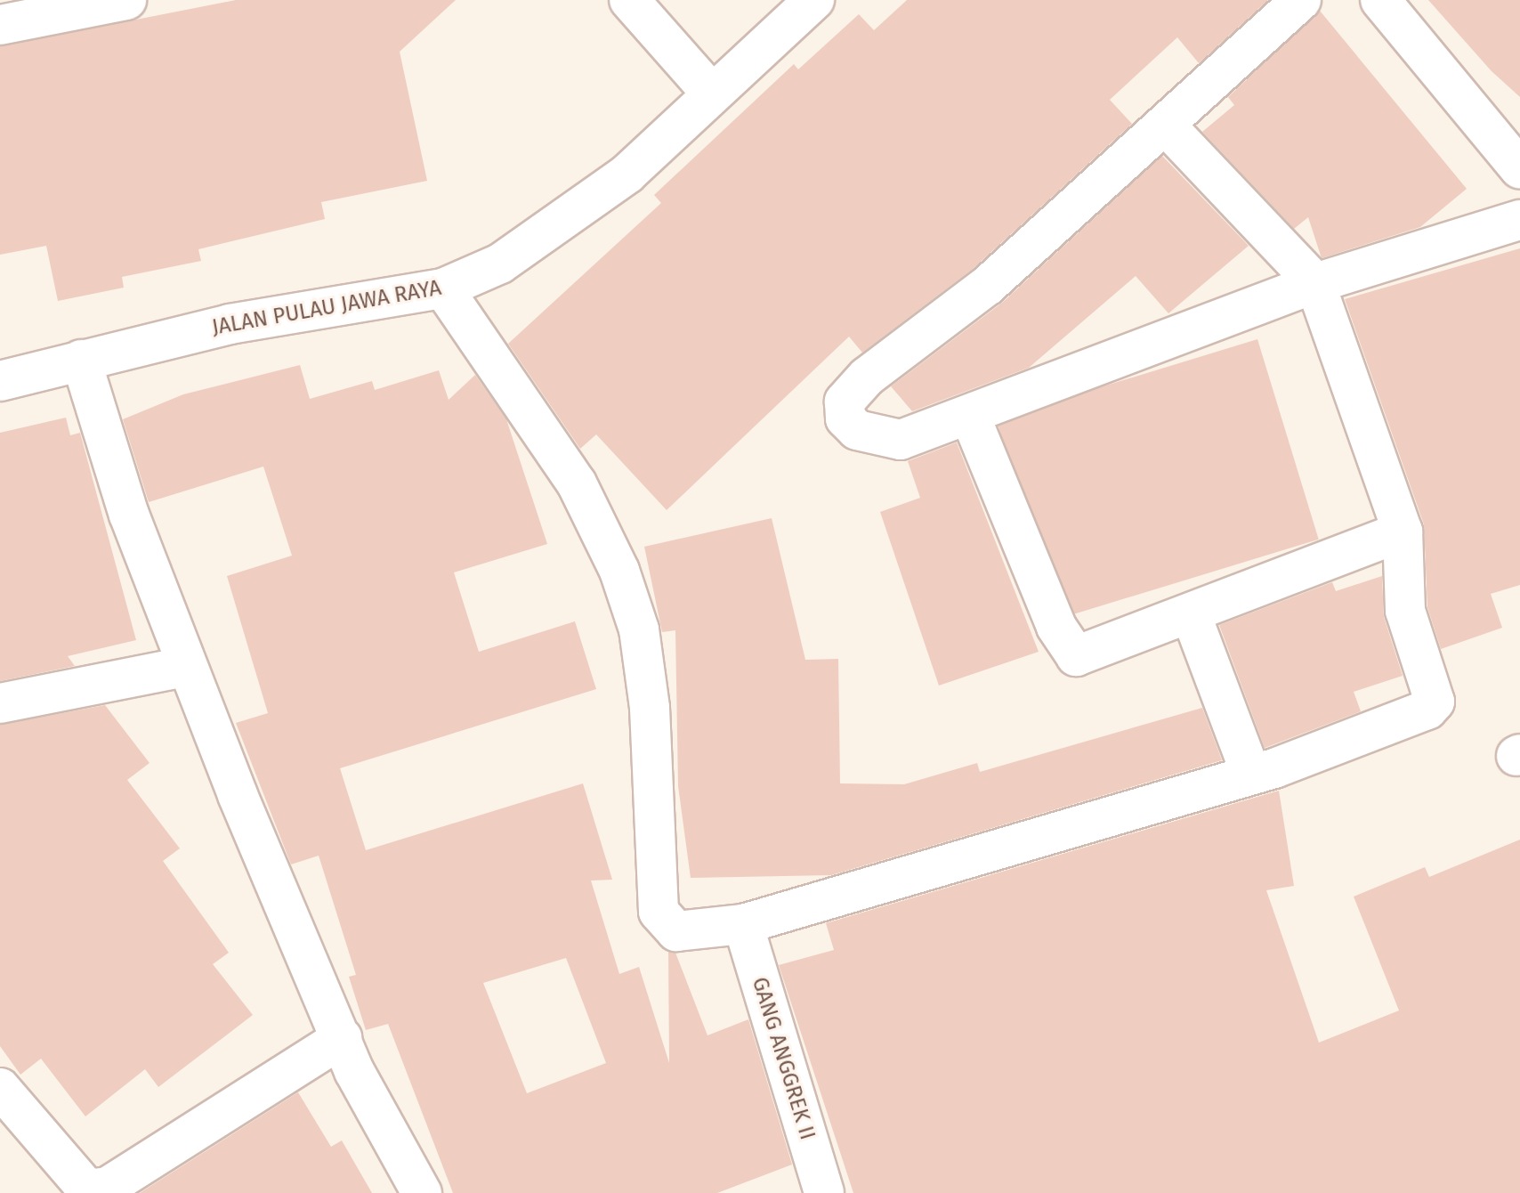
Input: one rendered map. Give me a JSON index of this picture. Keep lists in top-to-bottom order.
{
  "streets": {
    "street": ["JALAN PULAU JAWA RAYA", "GANG ANGGREK II"]
  }
}
